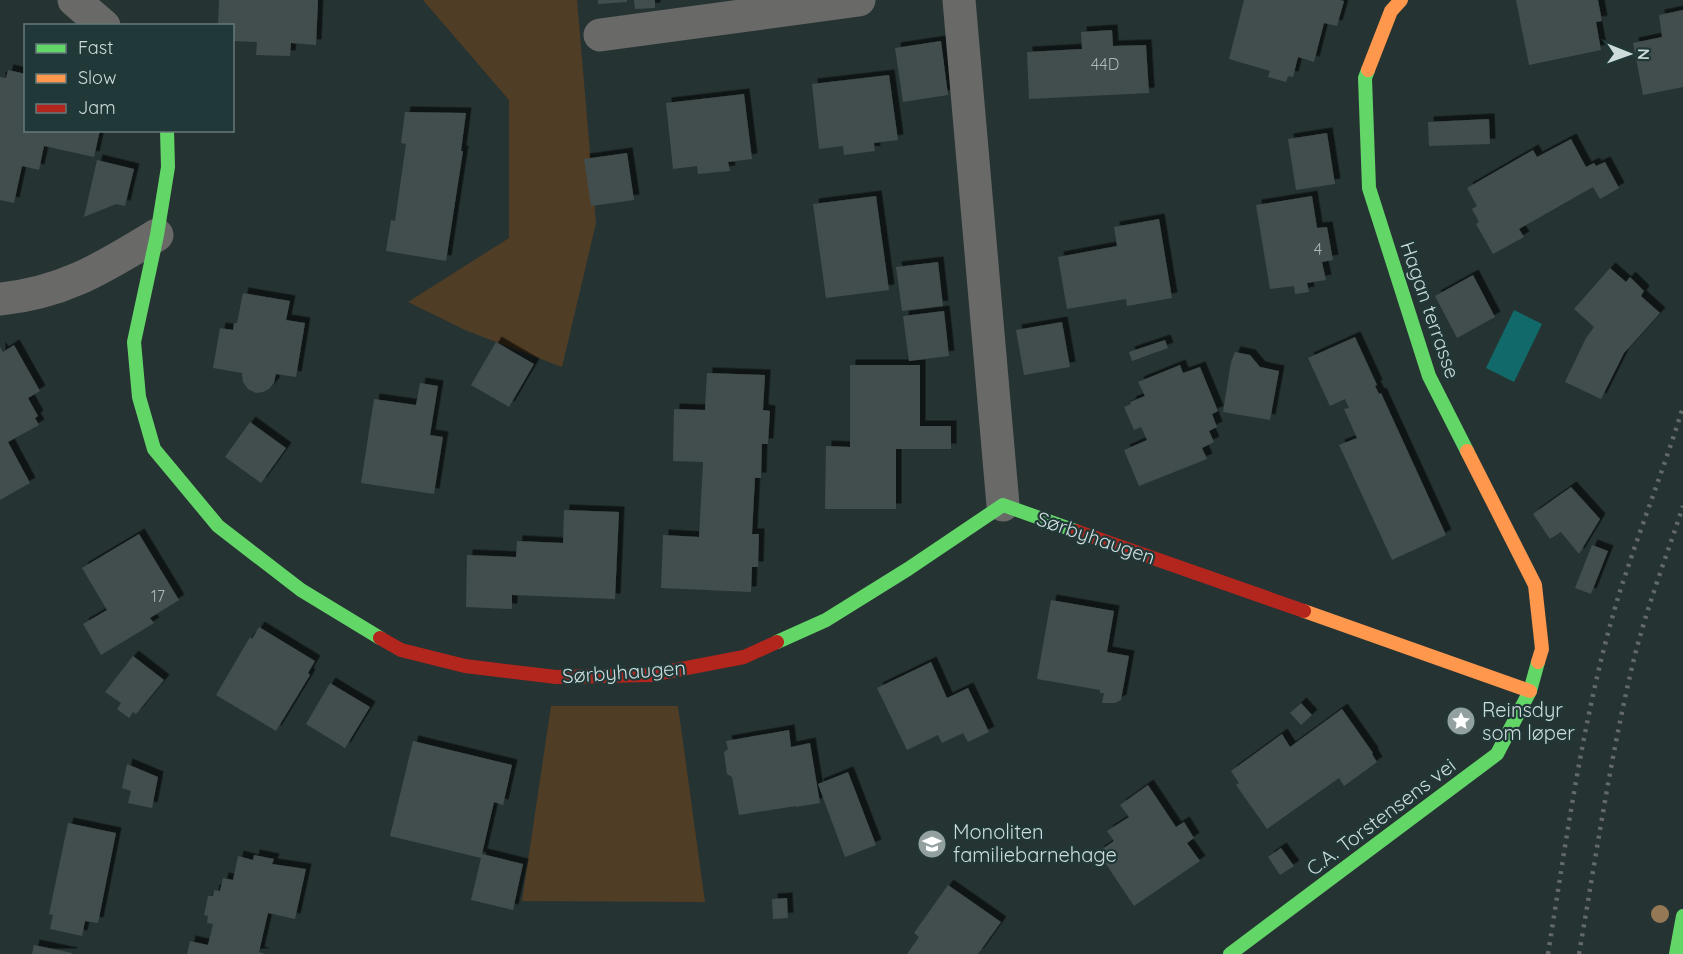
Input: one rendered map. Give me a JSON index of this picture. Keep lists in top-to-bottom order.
{
  "streets": {
    "street": ["Hagan terrasse", "Sørbyhaugen", "C.A. Torstensens vei"]
  },
  "crossings": [
    ["Hagan terrasse", "Sørbyhaugen"],
    ["Hagan terrasse", "C.A. Torstensens vei"],
    ["Sørbyhaugen", "C.A. Torstensens vei"]
  ],
  "places": {
    "place": ["Reinsdyr som løper"],
    "school or university": ["Monoliten familiebarnehage"]
  },
  "house_numbers": ["44D", "4", "17"],
  "legend": ["Fast", "Slow", "Jam"],
  "north": "right"
}
